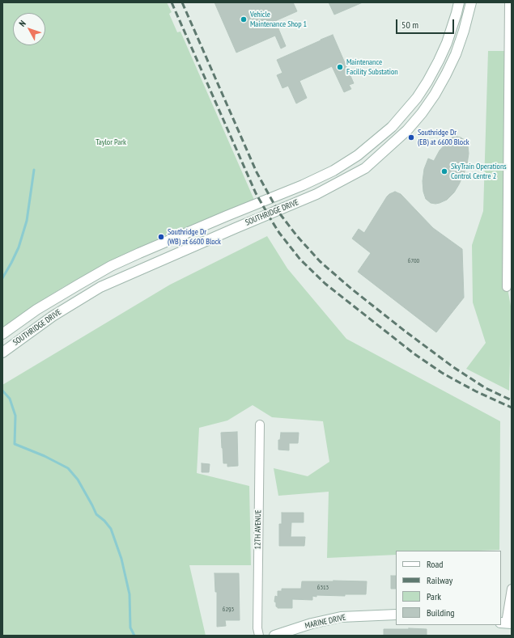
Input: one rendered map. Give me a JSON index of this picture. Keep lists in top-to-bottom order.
{
  "streets": {
    "main road": ["SOUTHRIDGE DRIVE", "MARINE DRIVE"],
    "street": ["12TH AVENUE"]
  },
  "parks": ["Taylor Park"],
  "places": [
    "Vehicle Maintenance Shop 1",
    "Maintenance Facility Substation",
    "Southridge Dr (EB) at 6600 Block",
    "SkyTrain Operations Control Centre 2",
    "Southridge Dr (WB) at 6600 Block"
  ],
  "house_numbers": ["6700", "6313", "6293"],
  "legend": [
    "Road",
    "Railway",
    "Park",
    "Building"
  ],
  "scale_bar": "50 m",
  "north": "top left"
}
